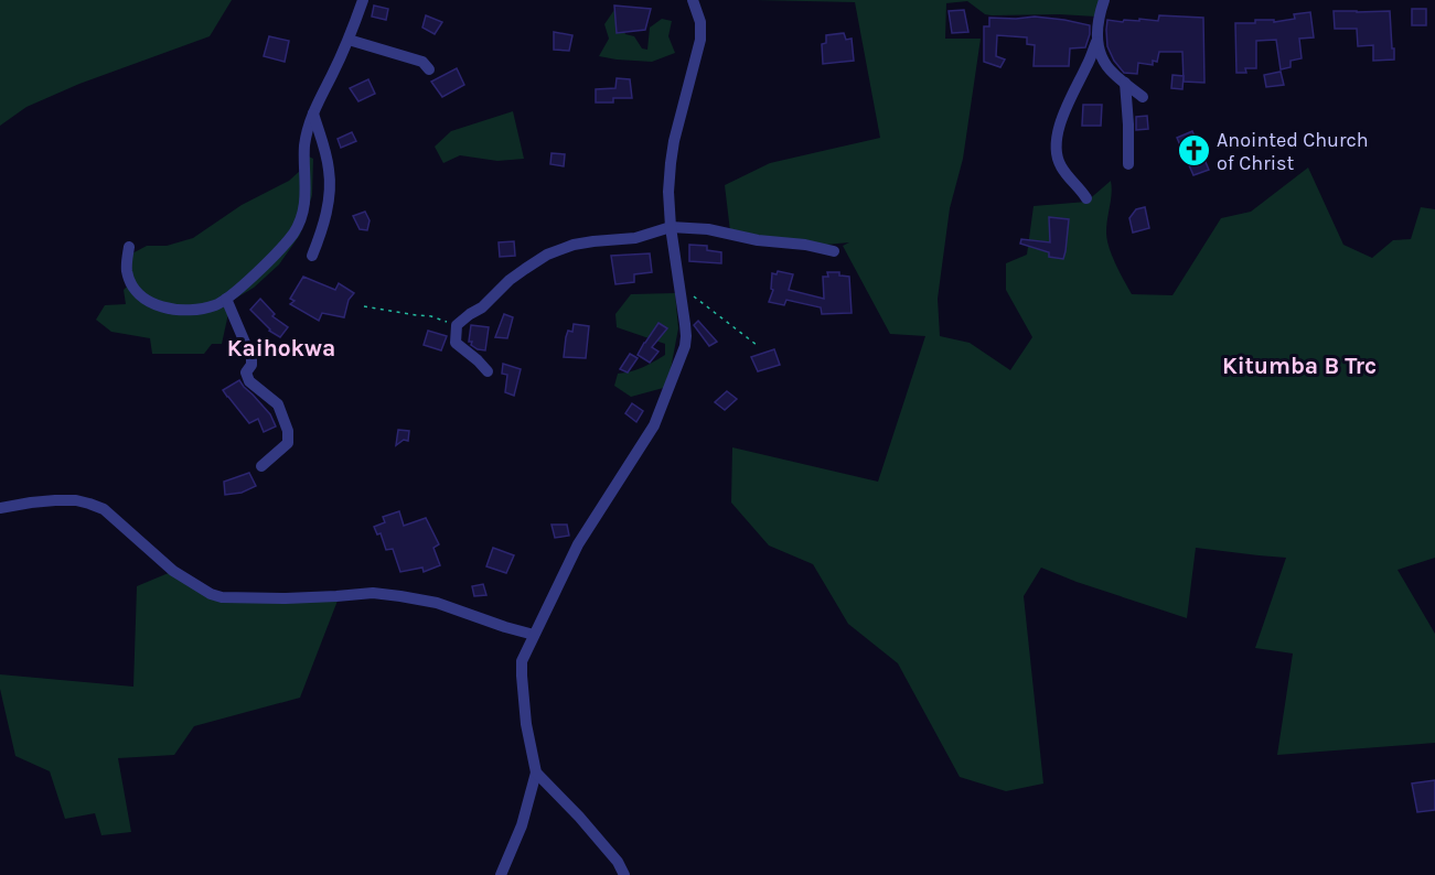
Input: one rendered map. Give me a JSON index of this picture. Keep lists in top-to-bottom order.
{
  "districts": ["Kaihokwa", "Kitumba B Trc"],
  "places": {
    "church": ["Anointed Church of Christ"]
  }
}
